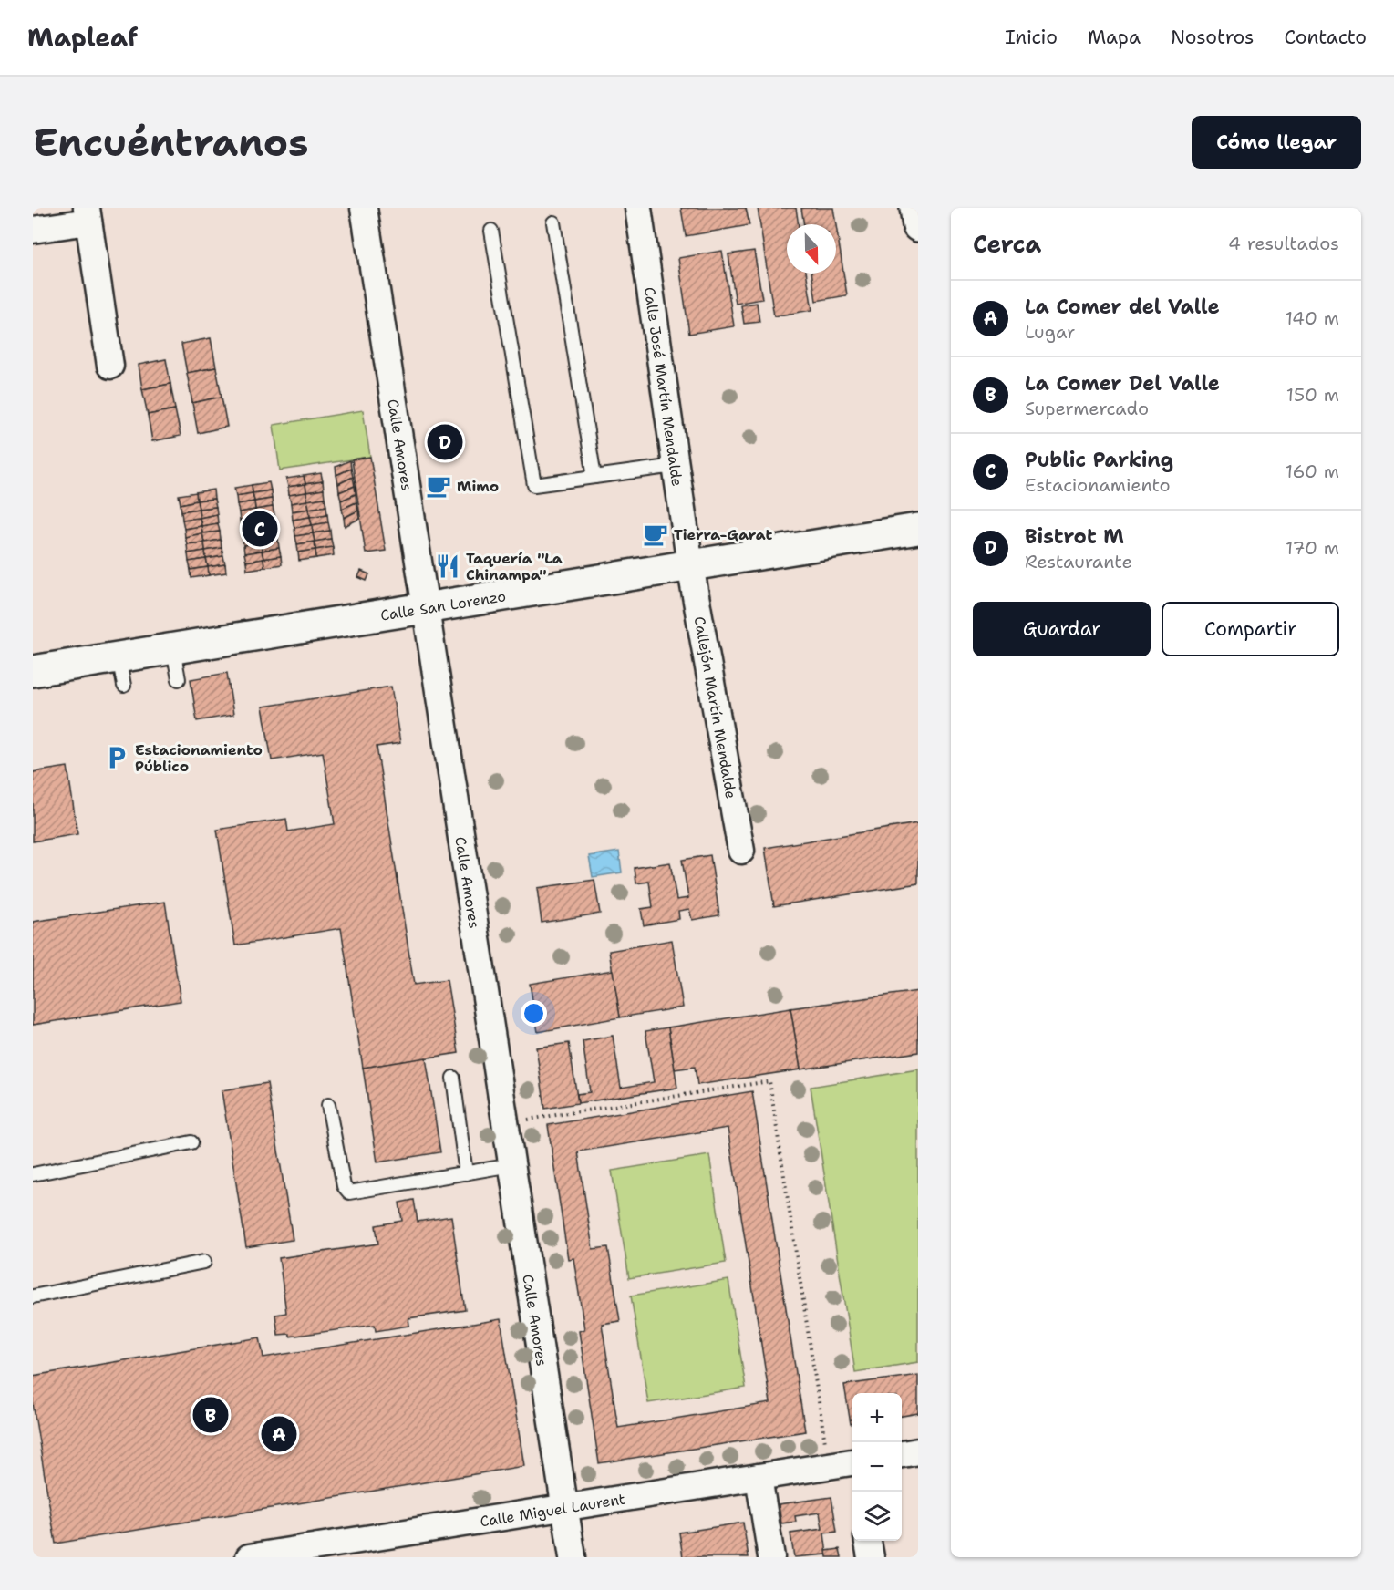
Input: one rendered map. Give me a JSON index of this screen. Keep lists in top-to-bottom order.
{
  "streets": {
    "street": [
      "Calle José Martín Mendalde",
      "Calle Amores",
      "Calle San Lorenzo",
      "Callejón Martín Mendalde",
      "Calle Miguel Laurent"
    ]
  },
  "crossings": [
    ["Calle José Martín Mendalde", "Calle San Lorenzo"],
    ["Calle José Martín Mendalde", "Callejón Martín Mendalde"],
    ["Calle Amores", "Calle San Lorenzo"],
    ["Calle Amores", "Calle Miguel Laurent"],
    ["Calle San Lorenzo", "Callejón Martín Mendalde"]
  ],
  "places": {
    "cafe": ["Mimo", "Tierra-Garat"],
    "restaurant": ["Taquería \"La Chinampa\""],
    "parking": ["Estacionamiento Público"]
  },
  "north": "bottom",
  "page": {
    "header": "Mapleaf",
    "nav": [
      "Inicio",
      "Mapa",
      "Nosotros",
      "Contacto"
    ],
    "buttons": [
      "Cómo llegar",
      ["Guardar", "Compartir"]
    ],
    "title": "Encuéntranos",
    "heading": ["Cerca", "4 resultados"],
    "list": [
      {
        "mark": "A",
        "name": "La Comer del Valle",
        "note": "Lugar",
        "value": "140 m"
      },
      {
        "mark": "B",
        "name": "La Comer Del Valle",
        "note": "Supermercado",
        "value": "150 m"
      },
      {
        "mark": "C",
        "name": "Public Parking",
        "note": "Estacionamiento",
        "value": "160 m"
      },
      {
        "mark": "D",
        "name": "Bistrot M",
        "note": "Restaurante",
        "value": "170 m"
      }
    ],
    "pins": [
      "D",
      "C",
      "B",
      "A"
    ],
    "map_buttons": ["+", "−"]
  }
}
